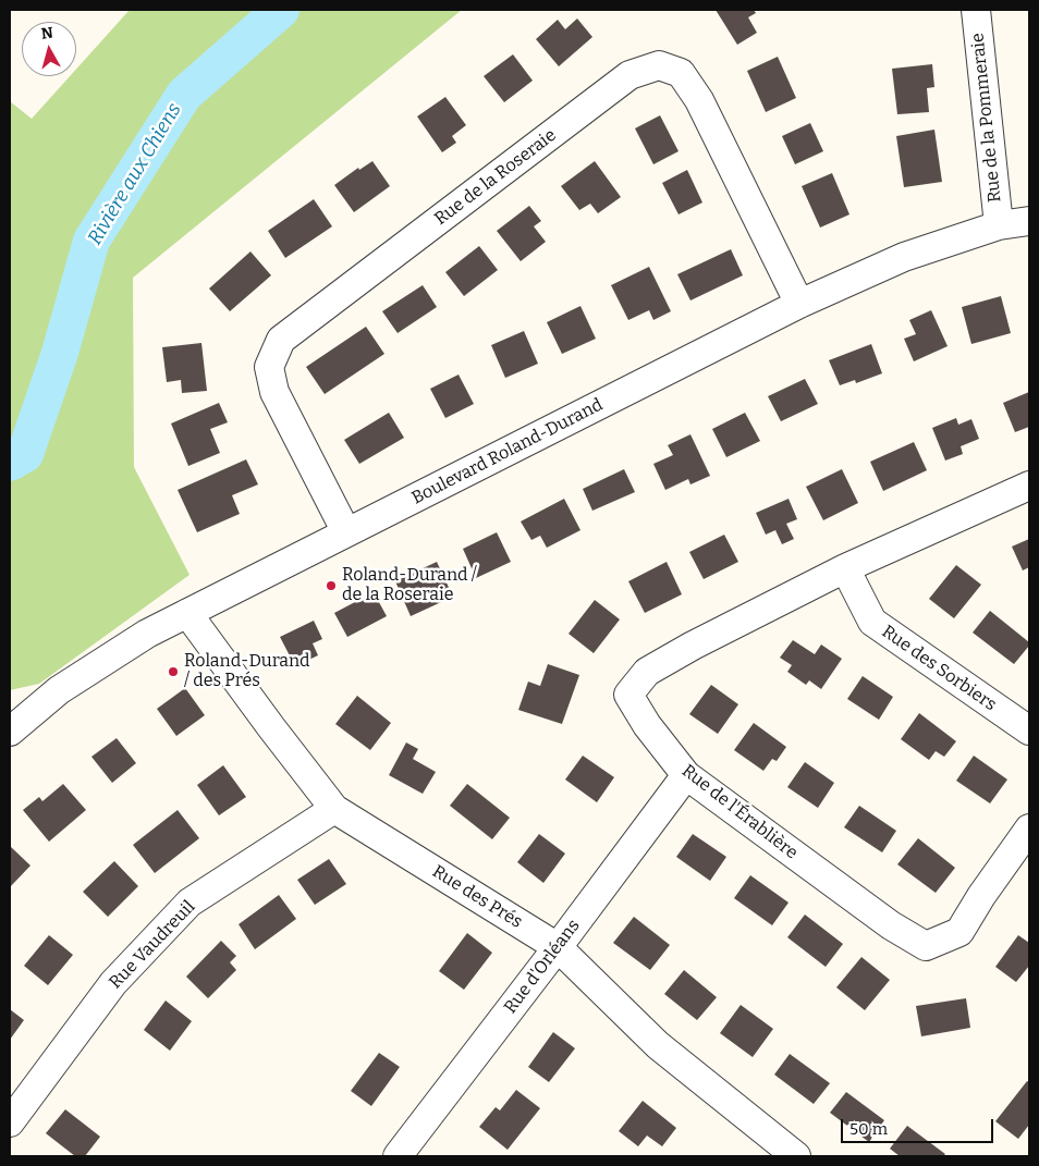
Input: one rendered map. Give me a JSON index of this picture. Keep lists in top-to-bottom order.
{
  "streets": {
    "street": [
      "Rue de la Pommeraie",
      "Rue de la Roseraie",
      "Boulevard Roland-Durand",
      "Rue des Sorbiers",
      "Rue de l'Érablière",
      "Rue des Prés",
      "Rue Vaudreuil",
      "Rue d'Orléans"
    ]
  },
  "crossings": [
    ["Rue de la Pommeraie", "Boulevard Roland-Durand"],
    ["Rue de la Roseraie", "Boulevard Roland-Durand"],
    ["Boulevard Roland-Durand", "Rue des Prés"],
    ["Rue des Sorbiers", "Rue de l'Érablière"],
    ["Rue de l'Érablière", "Rue d'Orléans"],
    ["Rue des Prés", "Rue Vaudreuil"],
    ["Rue des Prés", "Rue d'Orléans"]
  ],
  "water": ["Rivière aux Chiens"],
  "places": ["Roland-Durand / de la Roseraie", "Roland-Durand / des Prés"],
  "scale_bar": "50 m",
  "north": "top"
}
